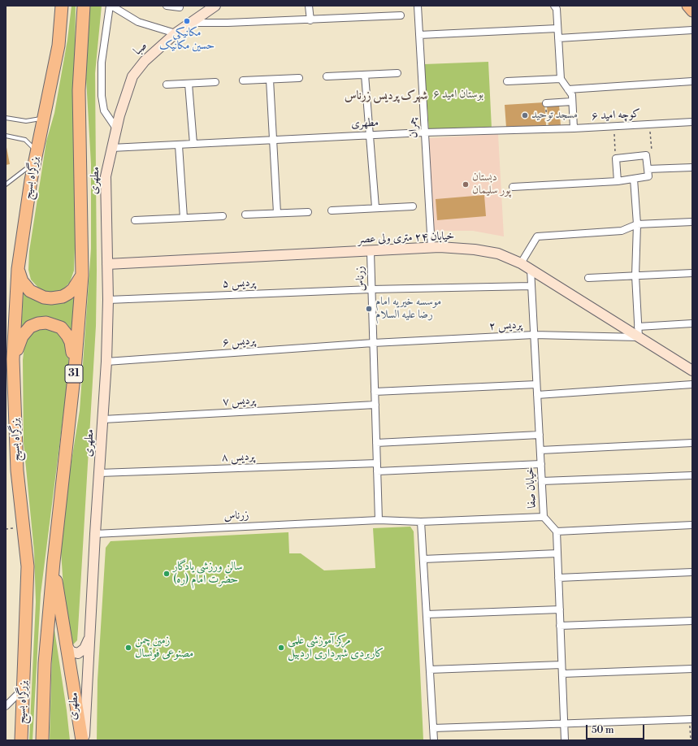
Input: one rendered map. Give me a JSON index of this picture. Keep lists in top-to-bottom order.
{
  "streets": {
    "highway": ["بزرگراه بسیج", "31"],
    "street": [
      "صبا",
      "کوچه امید ۶",
      "مطهری",
      "چمران",
      "خیابان ۲۴ متری ولی عصر",
      "زرناس",
      "پردیس ۵",
      "پردیس ۲",
      "پردیس ۶",
      "پردیس ۷",
      "پردیس ۸",
      "خیابان صفا"
    ]
  },
  "crossings": [
    ["صبا", "مطهری"],
    ["کوچه امید ۶", "مطهری"],
    ["کوچه امید ۶", "چمران"],
    ["مطهری", "چمران"],
    ["مطهری", "خیابان ۲۴ متری ولی عصر"],
    ["مطهری", "زرناس"],
    ["مطهری", "پردیس ۵"],
    ["مطهری", "پردیس ۶"],
    ["مطهری", "پردیس ۷"],
    ["مطهری", "پردیس ۸"],
    ["چمران", "خیابان ۲۴ متری ولی عصر"],
    ["خیابان ۲۴ متری ولی عصر", "زرناس"],
    ["خیابان ۲۴ متری ولی عصر", "پردیس ۲"],
    ["خیابان ۲۴ متری ولی عصر", "خیابان صفا"],
    ["زرناس", "پردیس ۵"],
    ["زرناس", "پردیس ۲"],
    ["زرناس", "پردیس ۶"],
    ["زرناس", "پردیس ۷"],
    ["زرناس", "پردیس ۸"],
    ["زرناس", "خیابان صفا"],
    ["پردیس ۵", "خیابان صفا"],
    ["پردیس ۲", "پردیس ۶"],
    ["پردیس ۲", "خیابان صفا"]
  ],
  "districts": ["شهرک پردیس زرناس"],
  "parks": ["بوستان امید ۶"],
  "places": [
    "مکانیکی حسین مکانیک",
    "مسجد توحید",
    "دبستان پور سلیمان",
    "موسسه خیریه امام رضا علیه السلام",
    "سالن ورزشی یادگار حضرت امام (ره)",
    "زمین چمن مصنوعی فوتسال",
    "مرکز آموزشی علمی کاربردی شهرداری اردبیل"
  ],
  "scale_bar": "50 m"
}
